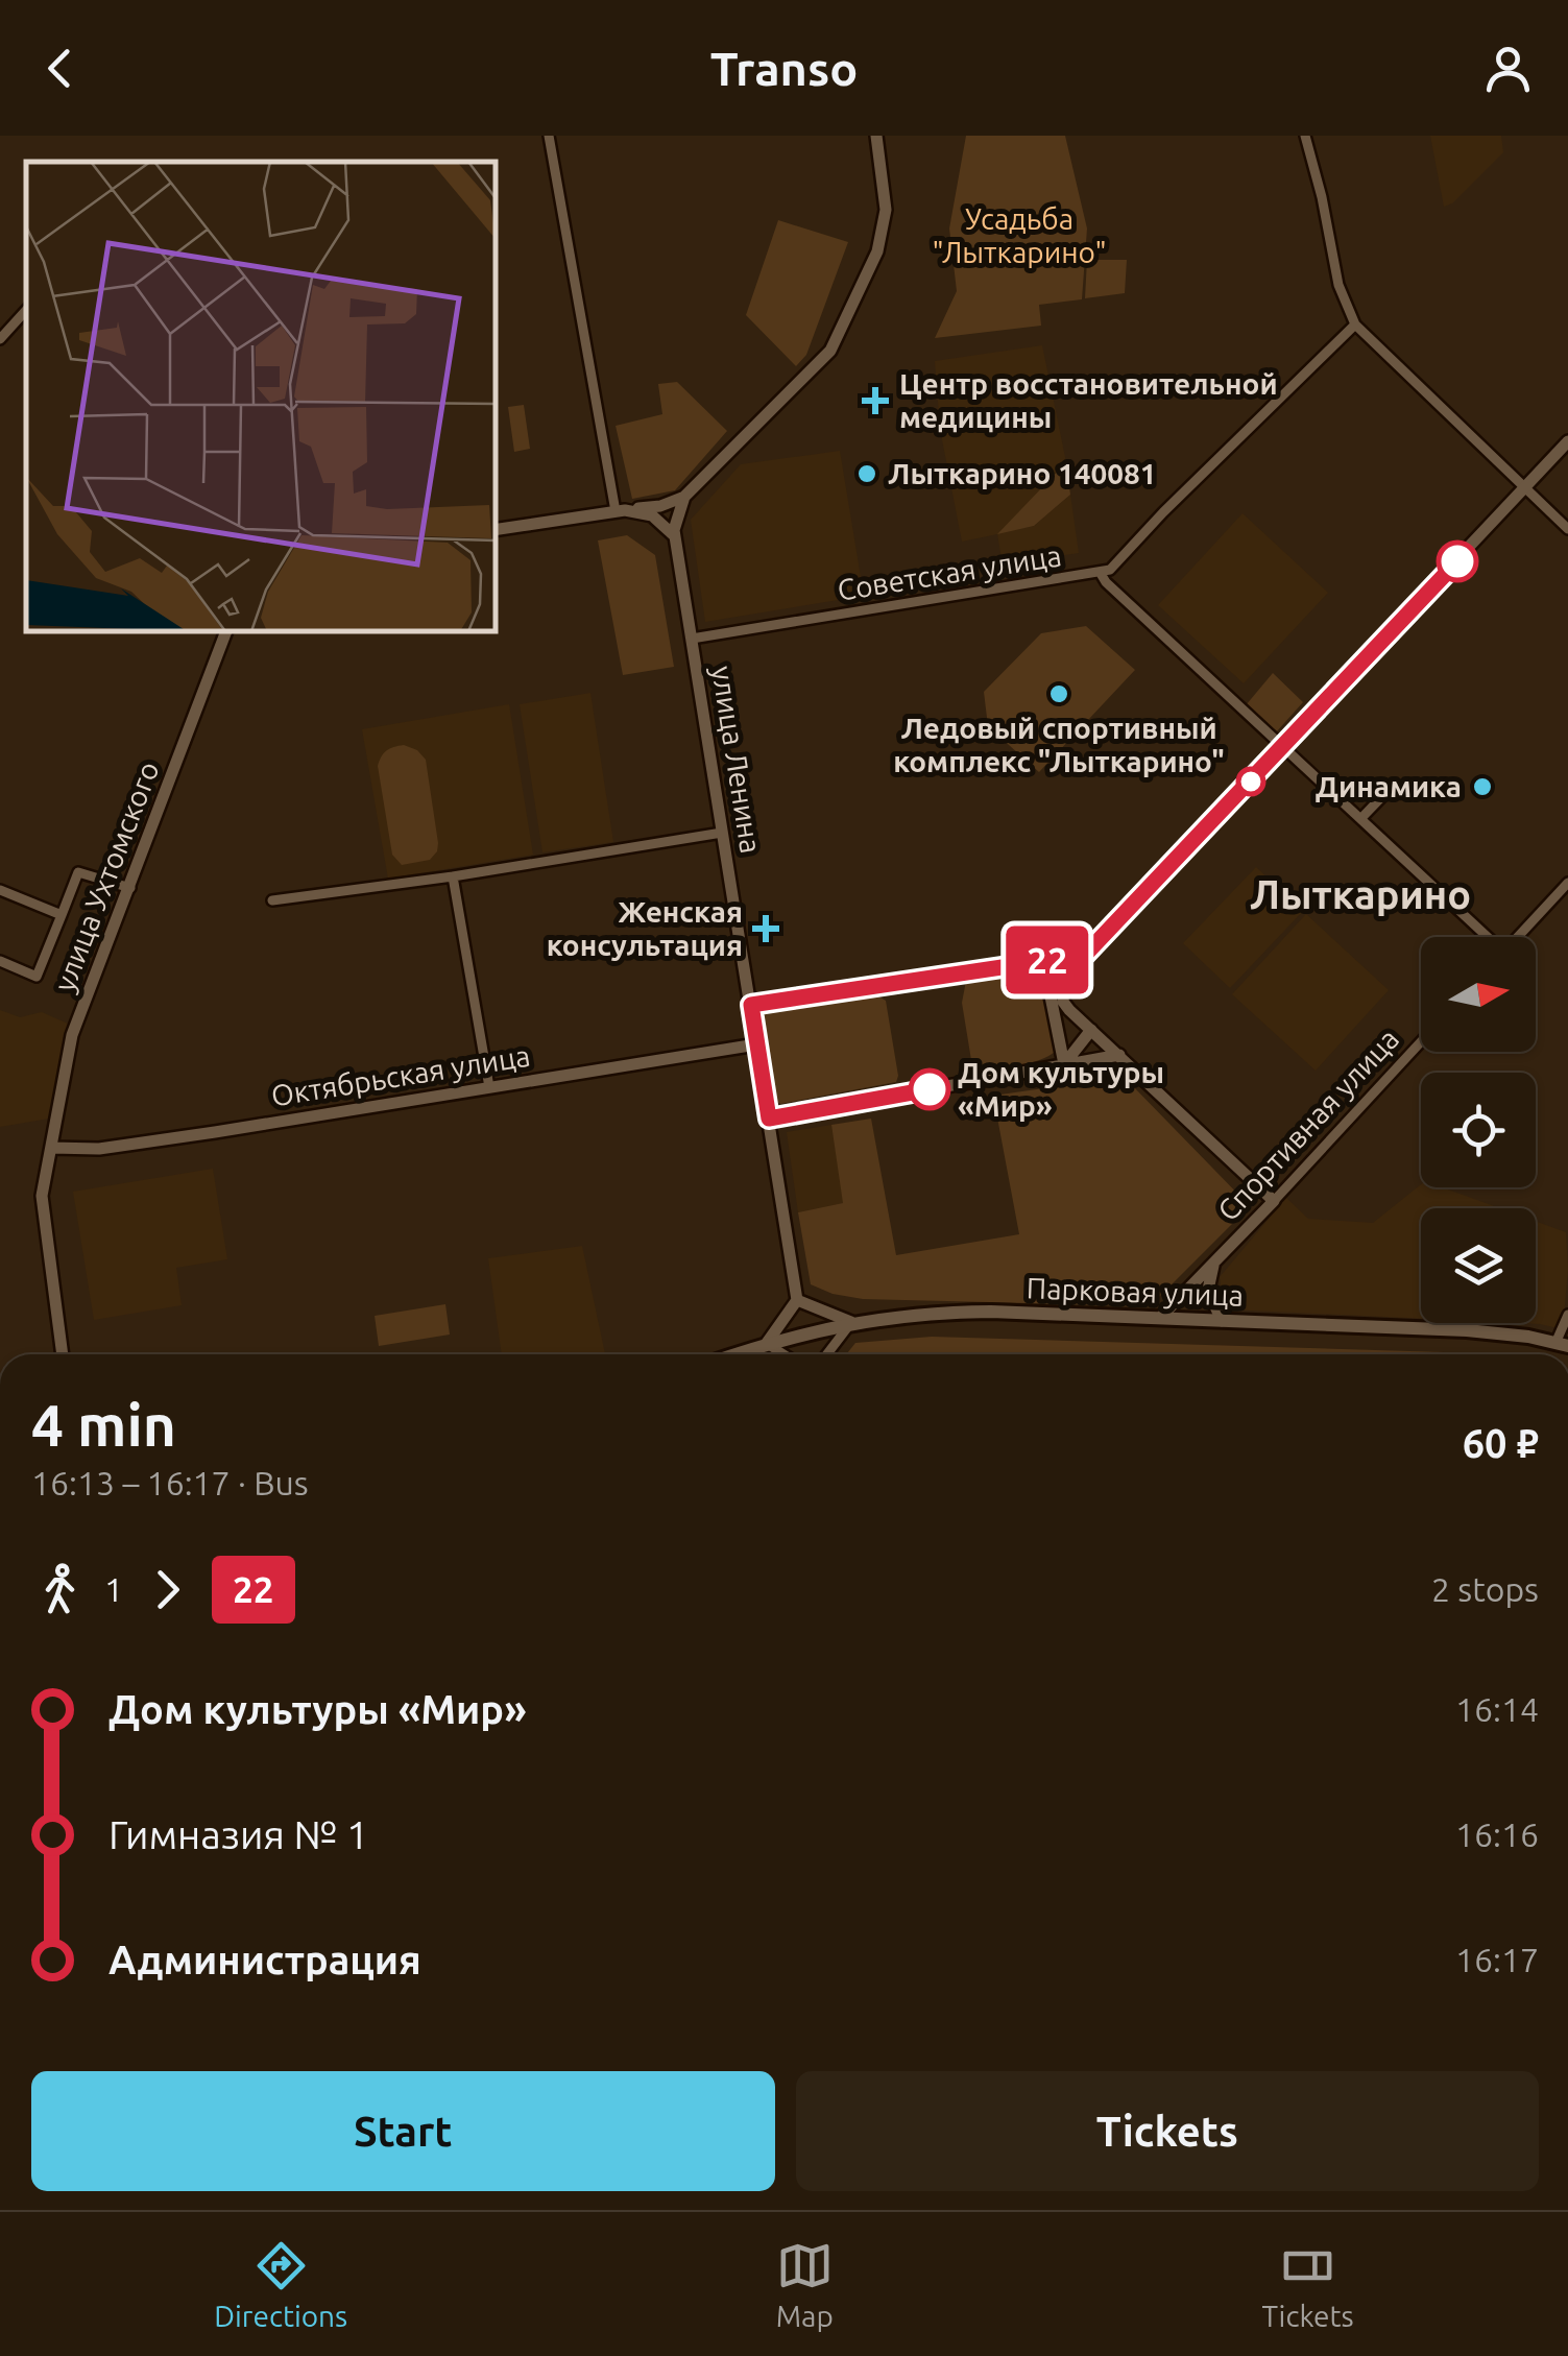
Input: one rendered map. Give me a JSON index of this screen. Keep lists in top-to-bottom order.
{
  "streets": {
    "main road": ["Парковая улица"],
    "street": [
      "Советская улица",
      "улица Ленина",
      "улица Ухтомского",
      "Октябрьская улица",
      "Спортивная улица"
    ]
  },
  "crossings": [
    ["Советская улица", "улица Ленина"],
    ["улица Ленина", "Октябрьская улица"],
    ["улица Ухтомского", "Октябрьская улица"],
    ["Спортивная улица", "Парковая улица"]
  ],
  "districts": ["Лыткарино"],
  "parks": ["Усадьба \"Лыткарино\""],
  "places": {
    "health": ["Центр восстановительной медицины", "Женская консультация"],
    "other": [
      "Лыткарино 140081",
      "Ледовый спортивный комплекс \"Лыткарино\"",
      "Динамика",
      "Дом культуры «Мир»"
    ]
  },
  "lines": ["bus line 22"],
  "north": "right",
  "page": {
    "header": "Transo",
    "on_map": "22",
    "heading": ["4 min", "16:13 – 16:17 · Bus", "60 ₽"],
    "legs": ["1", "22", "2 stops"],
    "list": [
      {
        "name": "Дом культуры «Мир»",
        "value": "16:14"
      },
      {
        "name": "Гимназия № 1",
        "value": "16:16"
      },
      {
        "name": "Администрация",
        "value": "16:17"
      }
    ],
    "buttons": ["Start", "Tickets"],
    "tabs": ["Directions", "Map", "Tickets"]
  }
}
